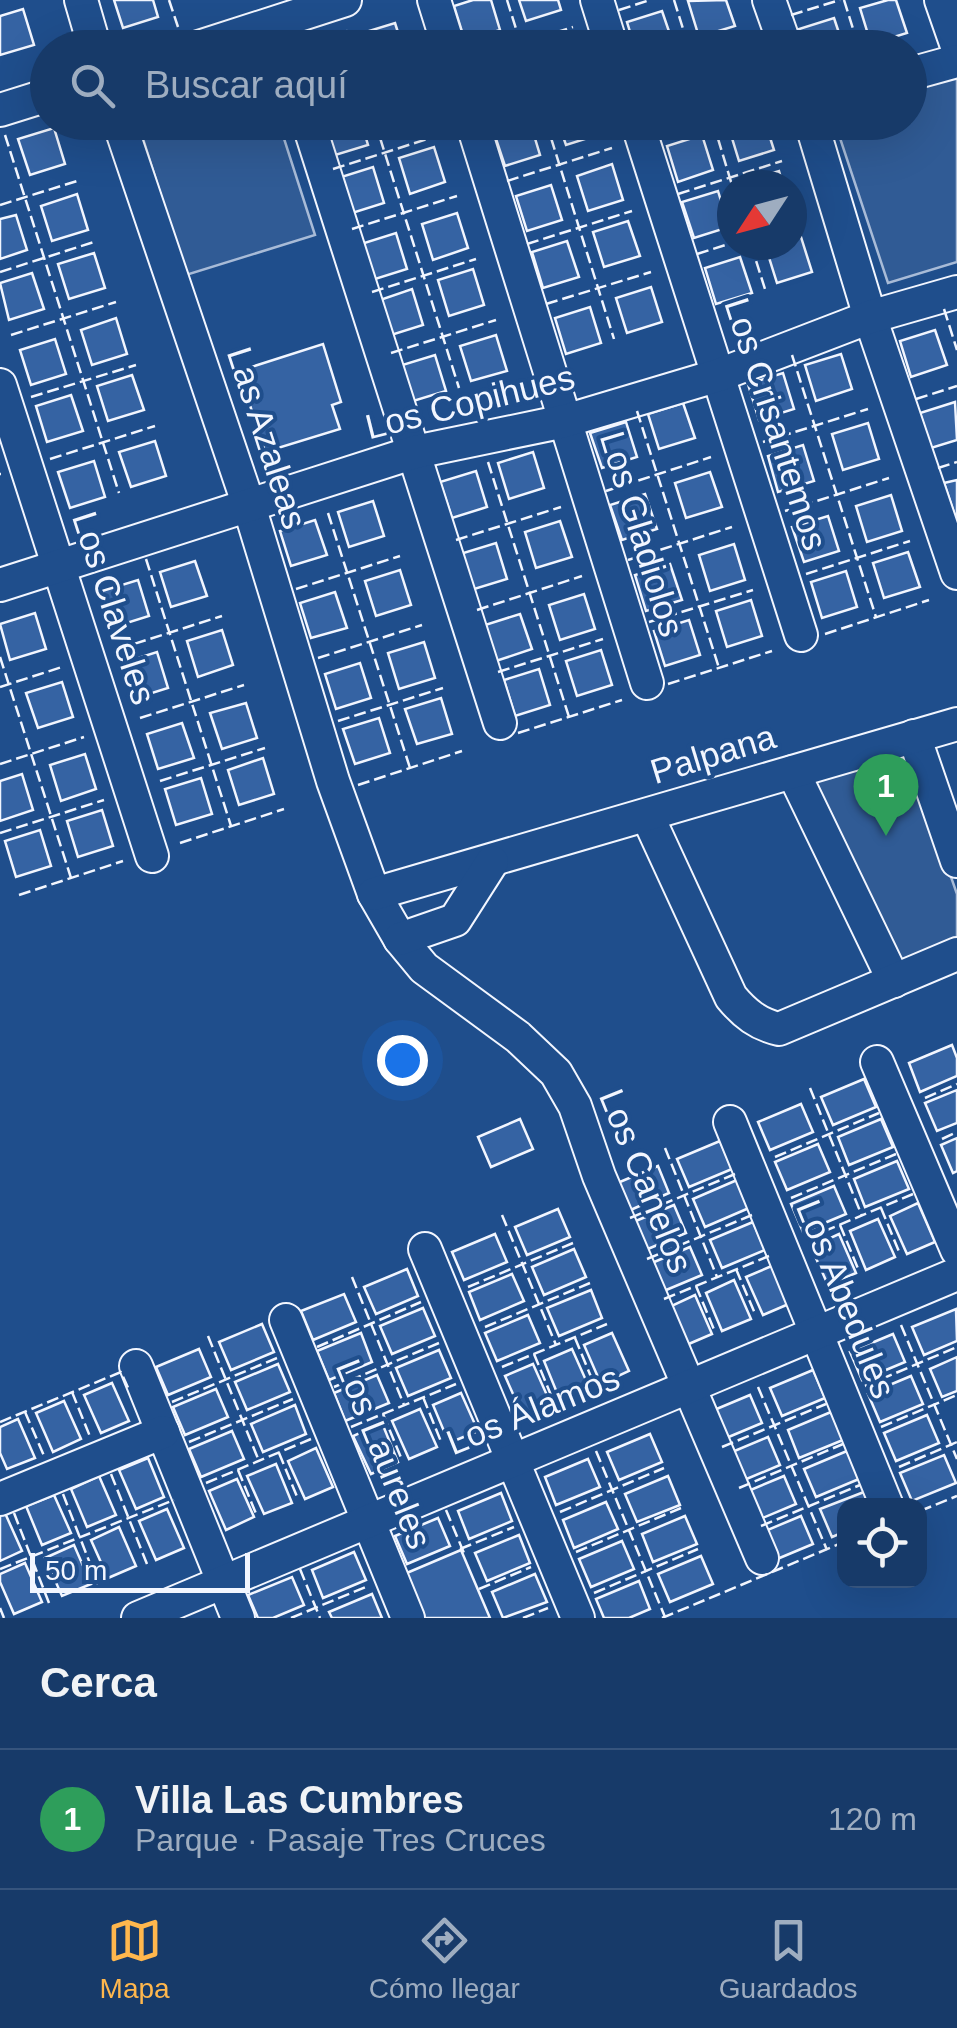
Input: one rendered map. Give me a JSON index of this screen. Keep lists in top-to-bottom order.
{
  "streets": {
    "street": [
      "Los Copihues",
      "Los Crisantemos",
      "Las Azaleas",
      "Los Gladiolos",
      "Los Claveles",
      "Palpana",
      "Los Canelos",
      "Los Abedules",
      "Los Álamos",
      "Los Laureles"
    ]
  },
  "crossings": [
    ["Los Copihues", "Los Crisantemos"],
    ["Los Copihues", "Las Azaleas"],
    ["Los Copihues", "Los Gladiolos"],
    ["Los Copihues", "Los Claveles"],
    ["Las Azaleas", "Los Canelos"],
    ["Palpana", "Los Canelos"],
    ["Los Canelos", "Los Álamos"],
    ["Los Abedules", "Los Álamos"],
    ["Los Álamos", "Los Laureles"]
  ],
  "scale_bar": "50 m",
  "north": "bottom left",
  "page": {
    "search": "Buscar aquí",
    "pins": "1",
    "scale": "50 m",
    "heading": "Cerca",
    "list": [
      {
        "mark": "1",
        "name": "Villa Las Cumbres",
        "note": "Parque · Pasaje Tres Cruces",
        "value": "120 m"
      }
    ],
    "nav": ["Mapa", "Cómo llegar", "Guardados"]
  }
}
